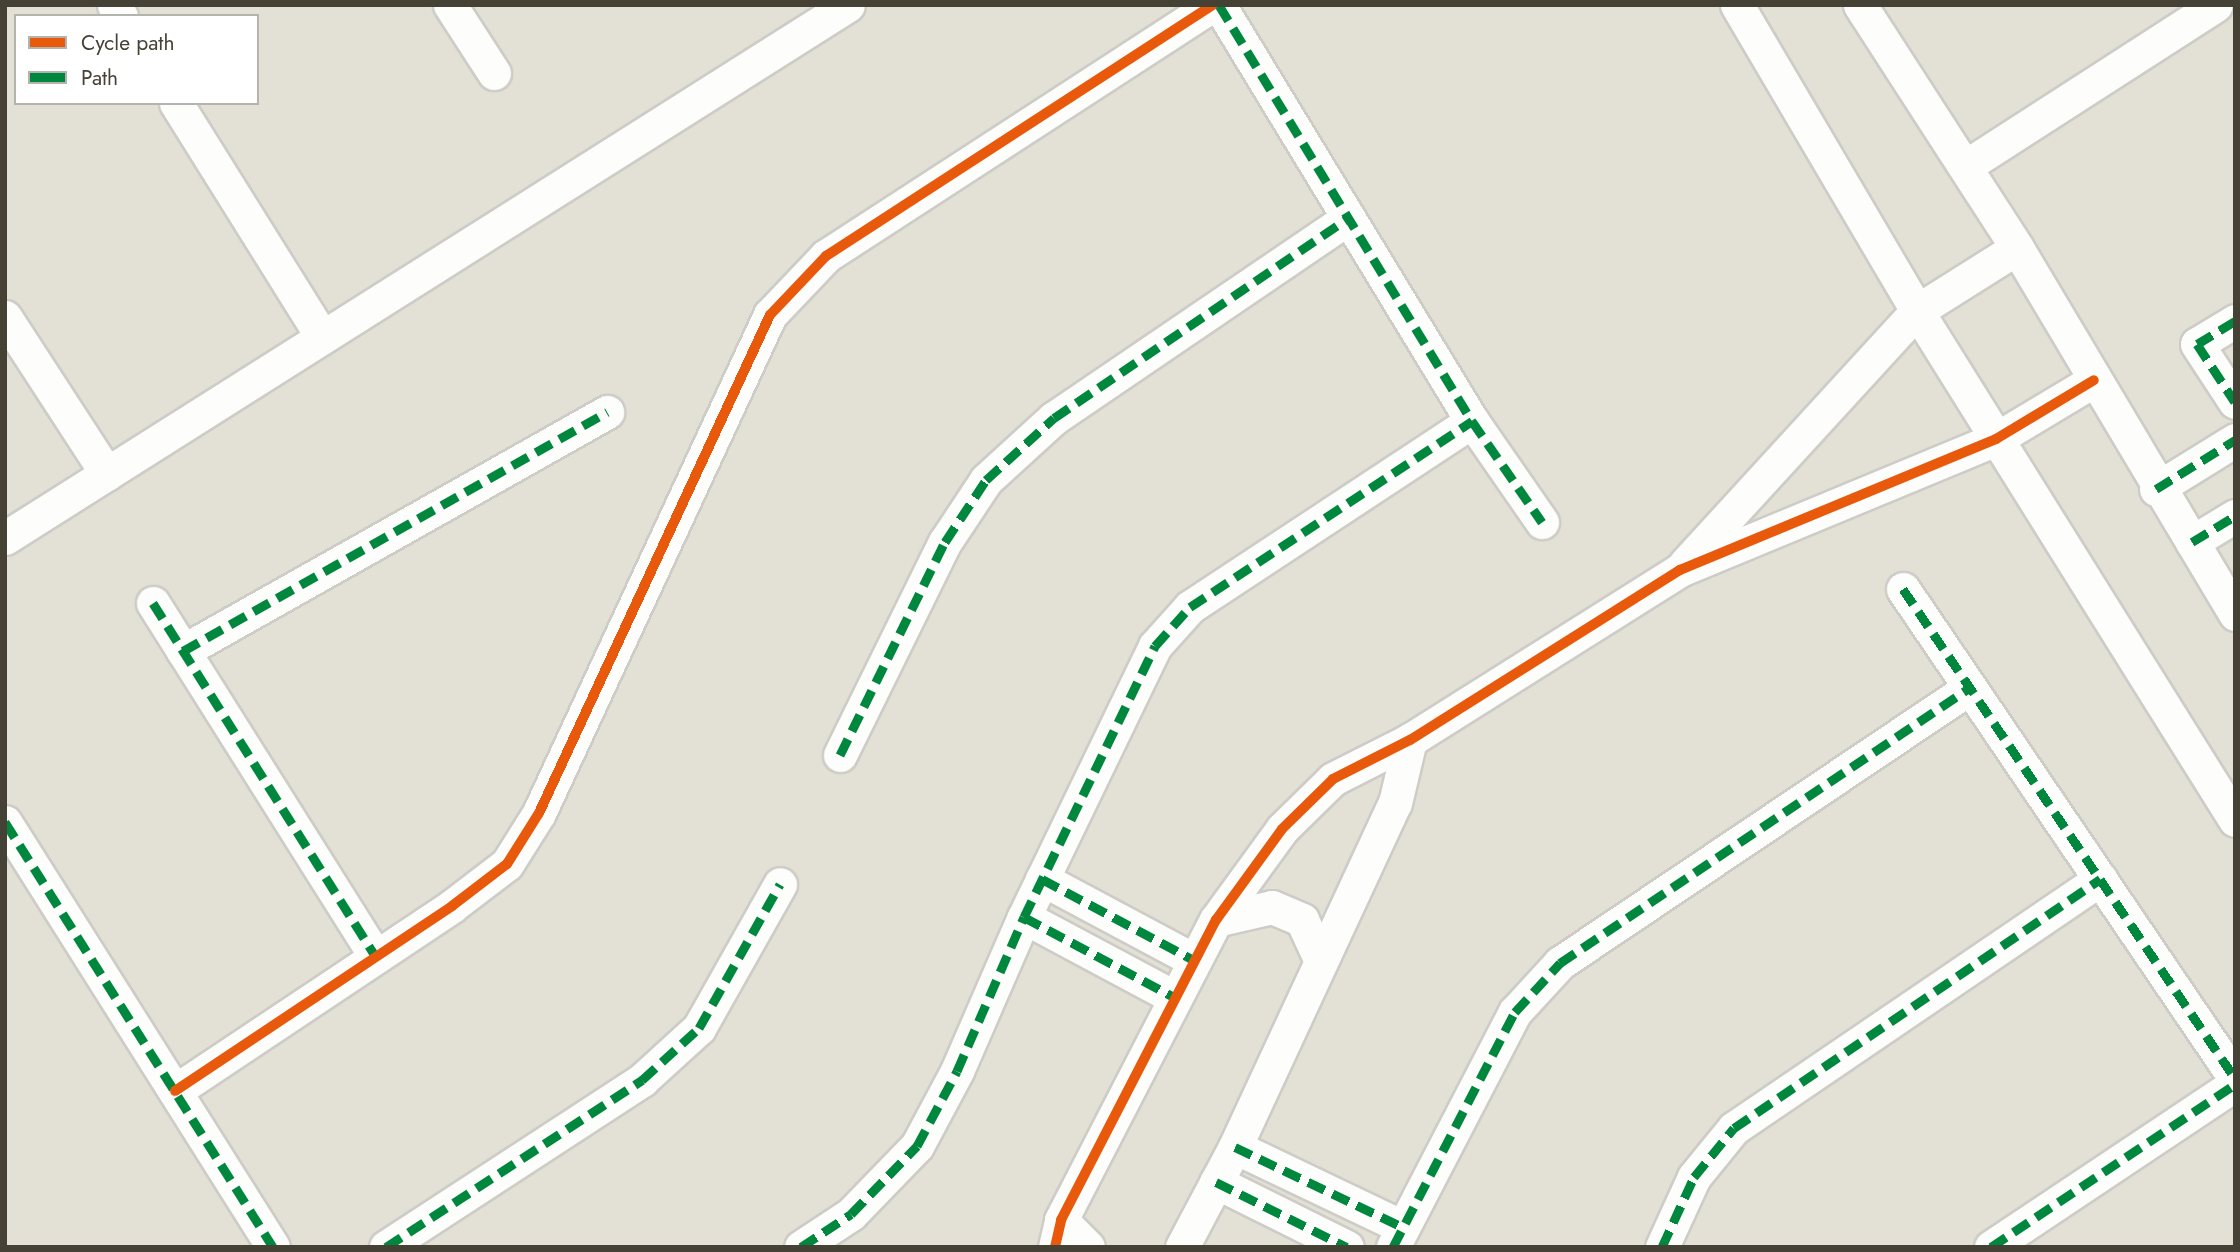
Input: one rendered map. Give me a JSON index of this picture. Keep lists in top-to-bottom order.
{
  "legend": ["Cycle path", "Path"]
}
